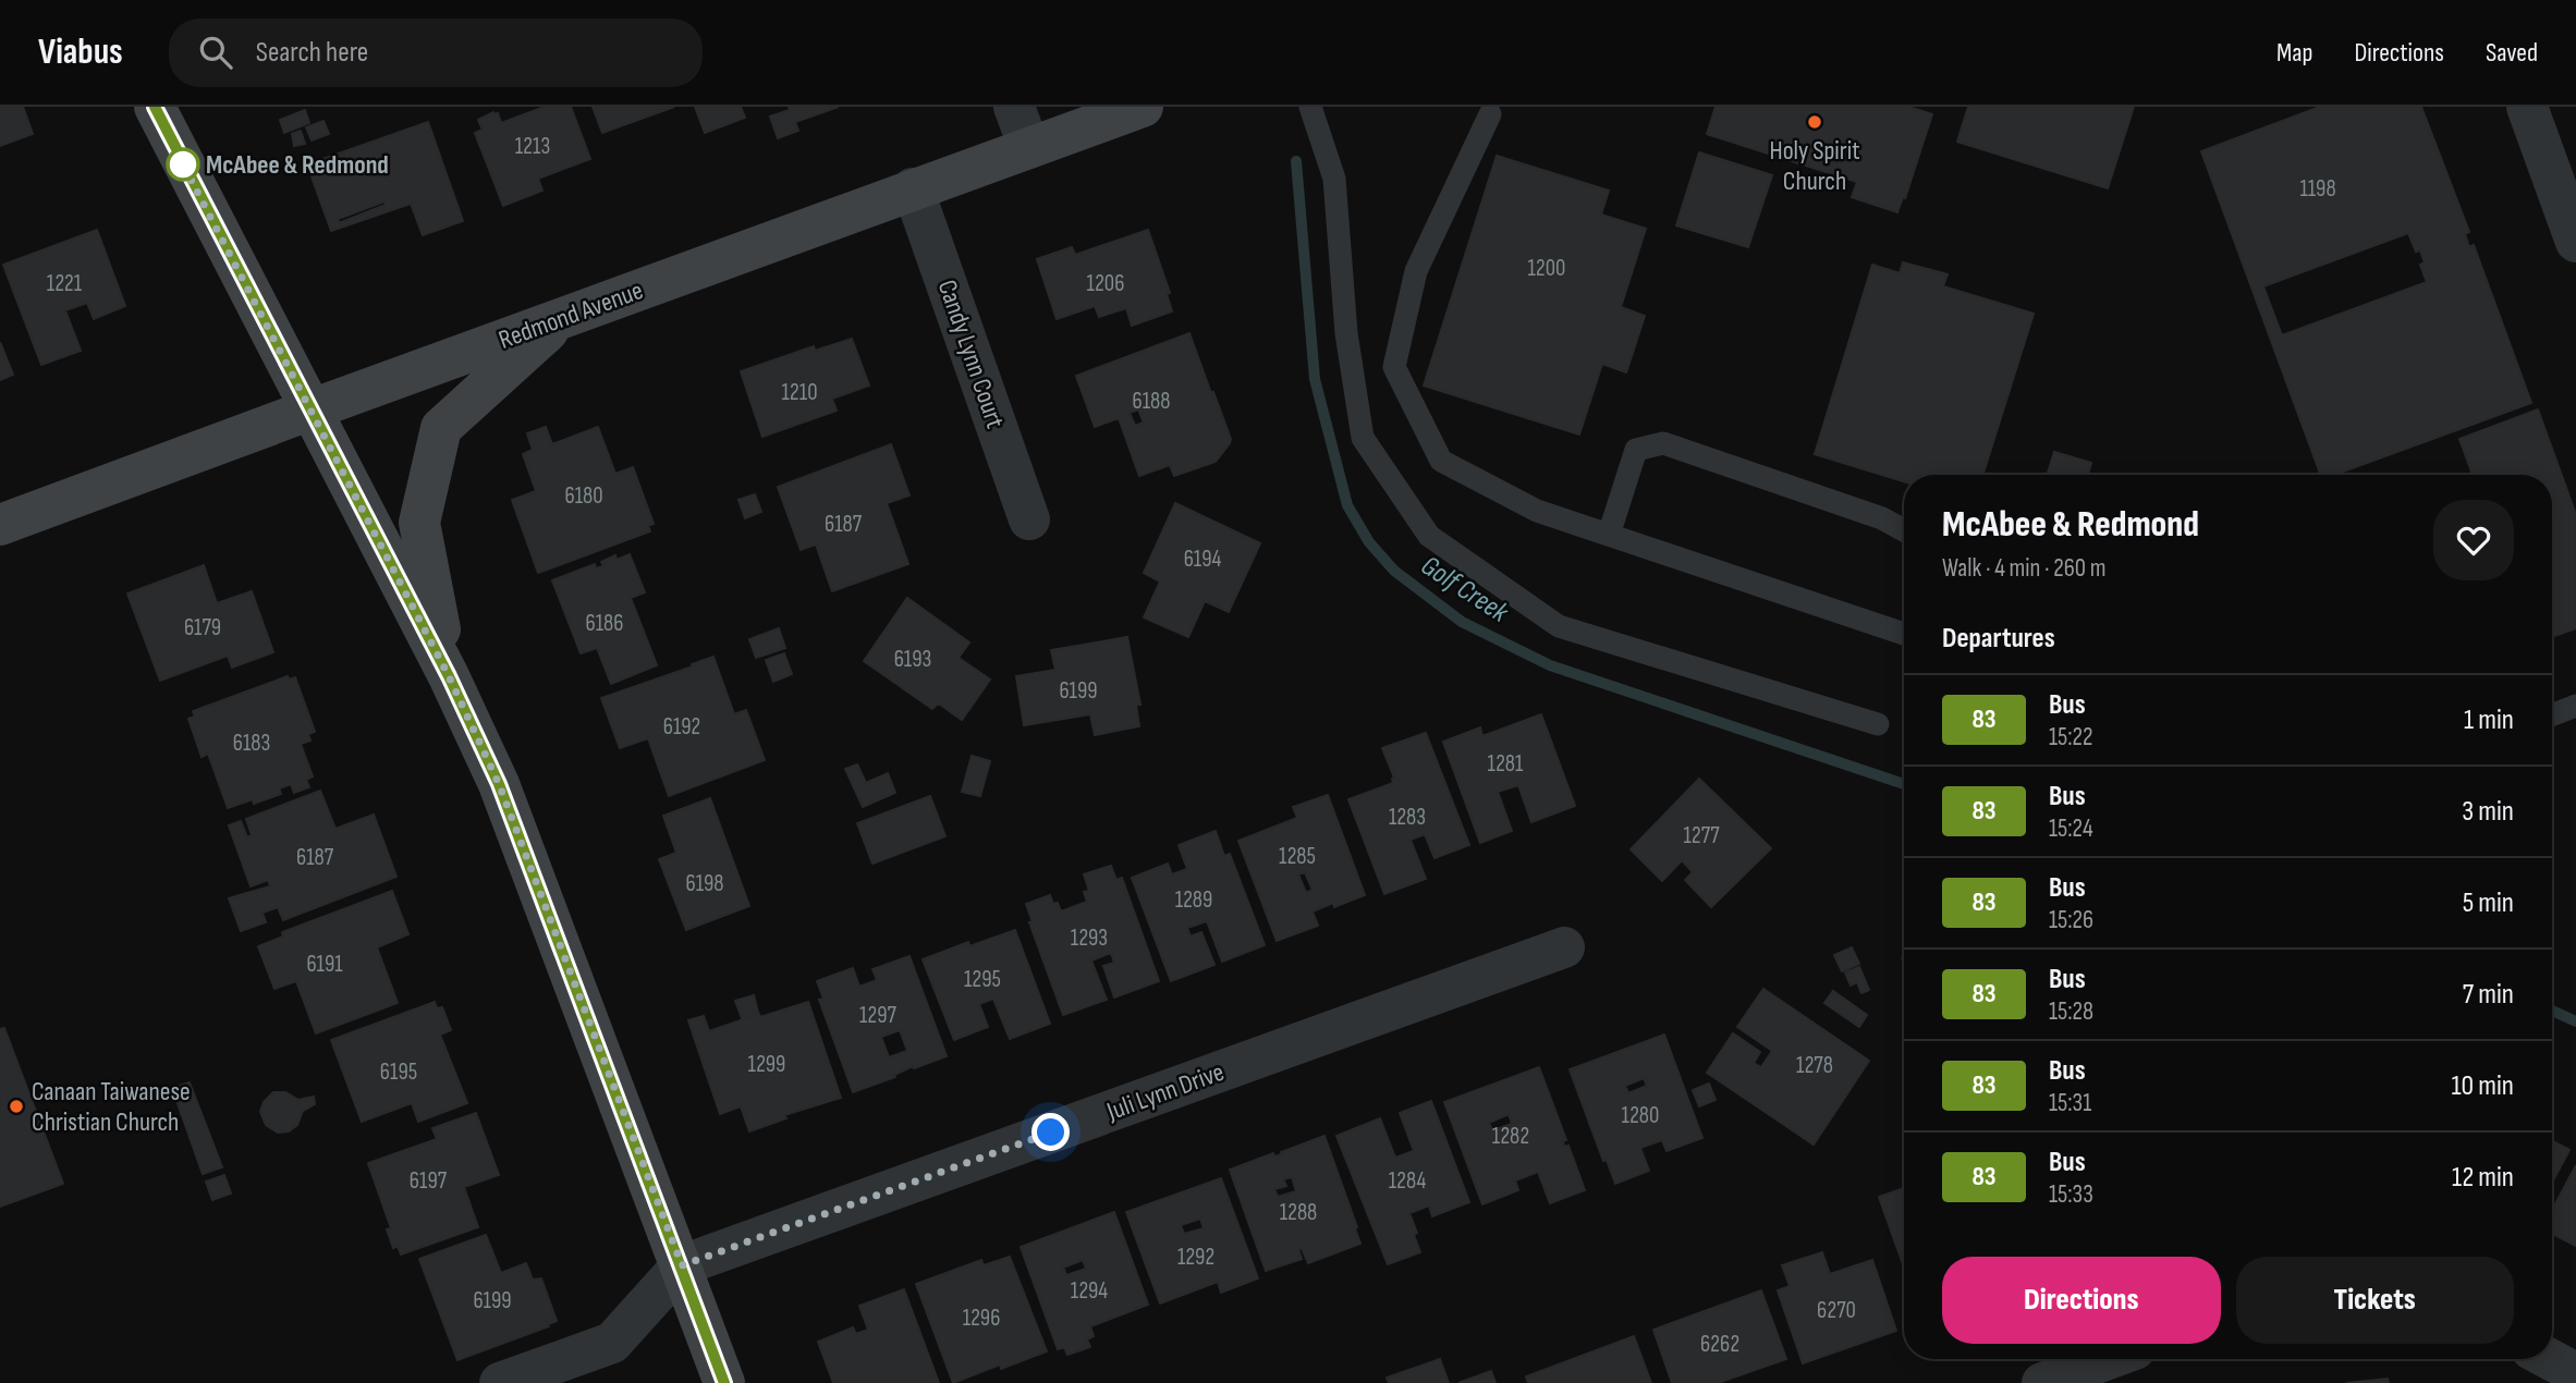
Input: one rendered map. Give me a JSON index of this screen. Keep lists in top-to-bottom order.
{
  "streets": {
    "street": ["Redmond Avenue", "Candy Lynn Court", "Juli Lynn Drive"]
  },
  "crossings": [
    ["Redmond Avenue", "Candy Lynn Court"]
  ],
  "water": ["Golf Creek"],
  "places": ["Holy Spirit Church", "McAbee & Redmond", "Canaan Taiwanese Christian Church"],
  "lines": ["bus line 83"],
  "house_numbers": [
    "1213",
    "1198",
    "1200",
    "1221",
    "1206",
    "1210",
    "6188",
    "6180",
    "6187",
    "6194",
    "6186",
    "6179",
    "6193",
    "6199",
    "6192",
    "6183",
    "1281",
    "1283",
    "1277",
    "1285",
    "6187",
    "6198",
    "1289",
    "1293",
    "6191",
    "1295",
    "1297",
    "1299",
    "1278",
    "6195",
    "1280",
    "1282",
    "6197",
    "1284",
    "1288",
    "1292",
    "1294",
    "6199",
    "6270",
    "1296",
    "6262"
  ],
  "page": {
    "header": "Viabus",
    "search": "Search here",
    "nav": ["Map", "Directions", "Saved"],
    "heading": [
      ["McAbee & Redmond", "Walk · 4 min · 260 m"],
      "Departures"
    ],
    "list": [
      {
        "mark": "83",
        "name": "Bus",
        "note": "15:22",
        "value": "1 min"
      },
      {
        "mark": "83",
        "name": "Bus",
        "note": "15:24",
        "value": "3 min"
      },
      {
        "mark": "83",
        "name": "Bus",
        "note": "15:26",
        "value": "5 min"
      },
      {
        "mark": "83",
        "name": "Bus",
        "note": "15:28",
        "value": "7 min"
      },
      {
        "mark": "83",
        "name": "Bus",
        "note": "15:31",
        "value": "10 min"
      },
      {
        "mark": "83",
        "name": "Bus",
        "note": "15:33",
        "value": "12 min"
      }
    ],
    "buttons": ["Directions", "Tickets"]
  }
}
